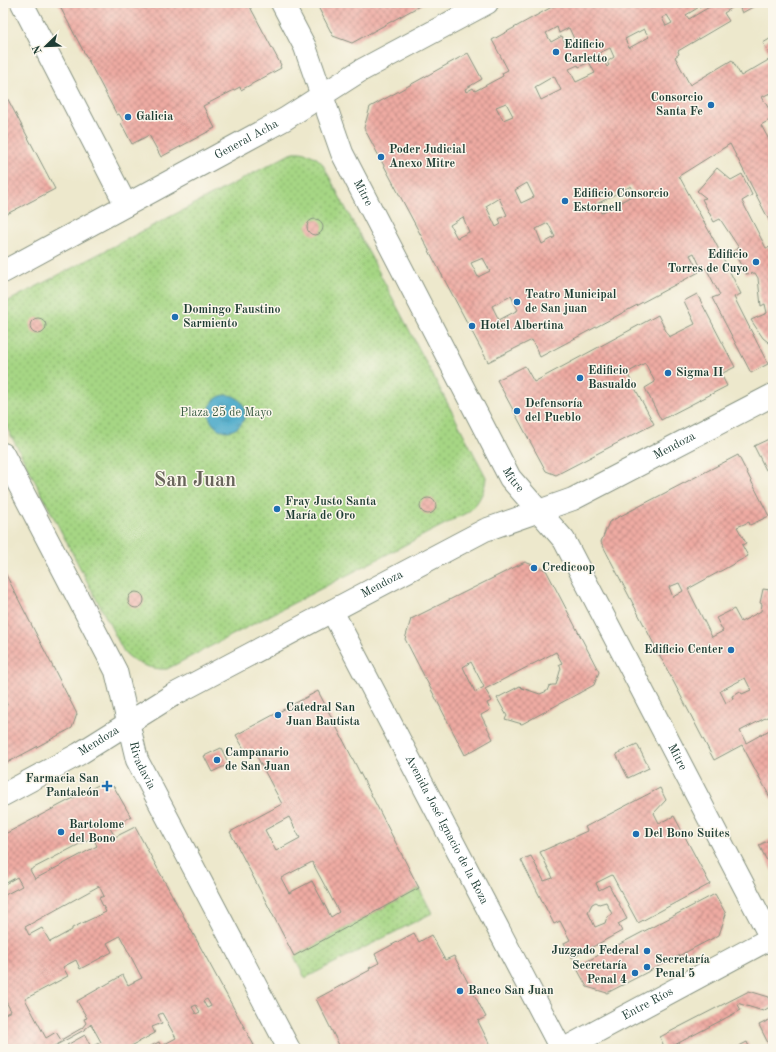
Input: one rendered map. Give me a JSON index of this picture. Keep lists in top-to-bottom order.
{
  "streets": {
    "street": [
      "General Acha",
      "Mitre",
      "Mendoza",
      "Rivadavia",
      "Avenida José Ignacio de la Roza",
      "Entre Ríos"
    ]
  },
  "crossings": [
    ["General Acha", "Mitre"],
    ["Mitre", "Mendoza"],
    ["Mitre", "Entre Ríos"],
    ["Mendoza", "Rivadavia"],
    ["Mendoza", "Avenida José Ignacio de la Roza"]
  ],
  "districts": ["San Juan"],
  "parks": ["Plaza 25 de Mayo"],
  "places": {
    "other": [
      "Edificio Carletto",
      "Consorcio Santa Fe",
      "Galicia",
      "Poder Judicial Anexo Mitre",
      "Edificio Consorcio Estornell",
      "Edificio Torres de Cuyo",
      "Teatro Municipal de San juan",
      "Domingo Faustino Sarmiento",
      "Hotel Albertina",
      "Sigma II",
      "Edificio Basualdo",
      "Defensoría del Pueblo",
      "Fray Justo Santa María de Oro",
      "Credicoop",
      "Edificio Center",
      "Catedral San Juan Bautista",
      "Campanario de San Juan",
      "Bartolome del Bono",
      "Del Bono Suites",
      "Juzgado Federal",
      "Secretaría Penal 5",
      "Secretaría Penal 4",
      "Banco San Juan"
    ],
    "health": ["Farmacia San Pantaleón"]
  },
  "north": "bottom left"
}
